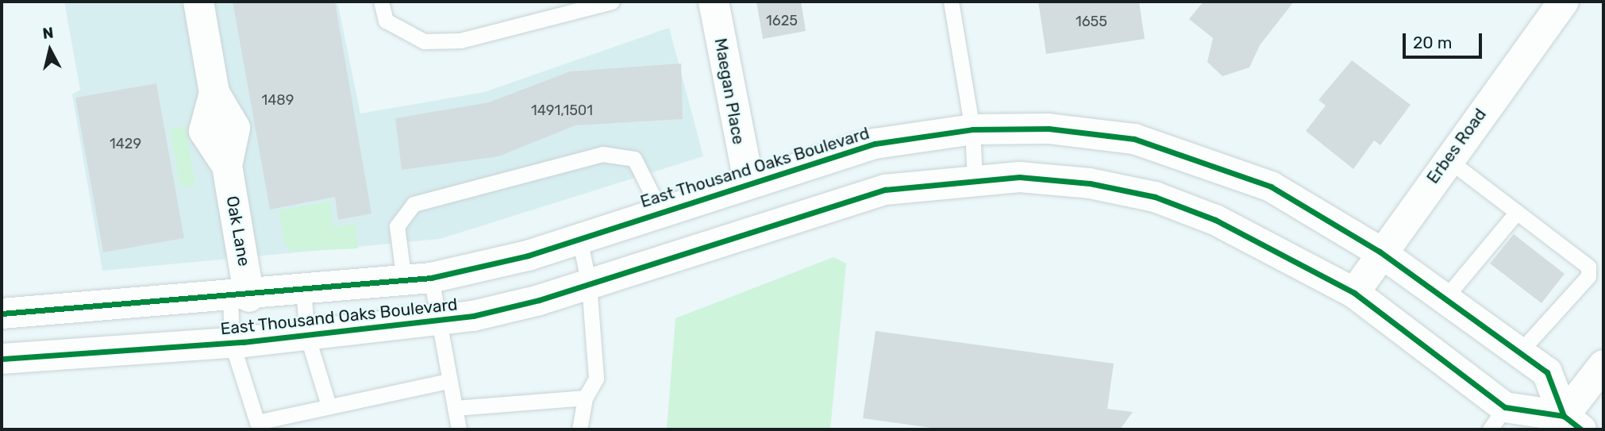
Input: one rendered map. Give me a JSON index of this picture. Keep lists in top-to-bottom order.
{
  "streets": {
    "main road": [
      "Maegan Place",
      "Erbes Road",
      "East Thousand Oaks Boulevard",
      "Oak Lane"
    ]
  },
  "crossings": [
    ["Maegan Place", "East Thousand Oaks Boulevard"],
    ["Erbes Road", "East Thousand Oaks Boulevard"],
    ["East Thousand Oaks Boulevard", "Oak Lane"]
  ],
  "house_numbers": [
    "1625",
    "1655",
    "1489",
    "1491,1501",
    "1429"
  ],
  "scale_bar": "20 m",
  "north": "top"
}
